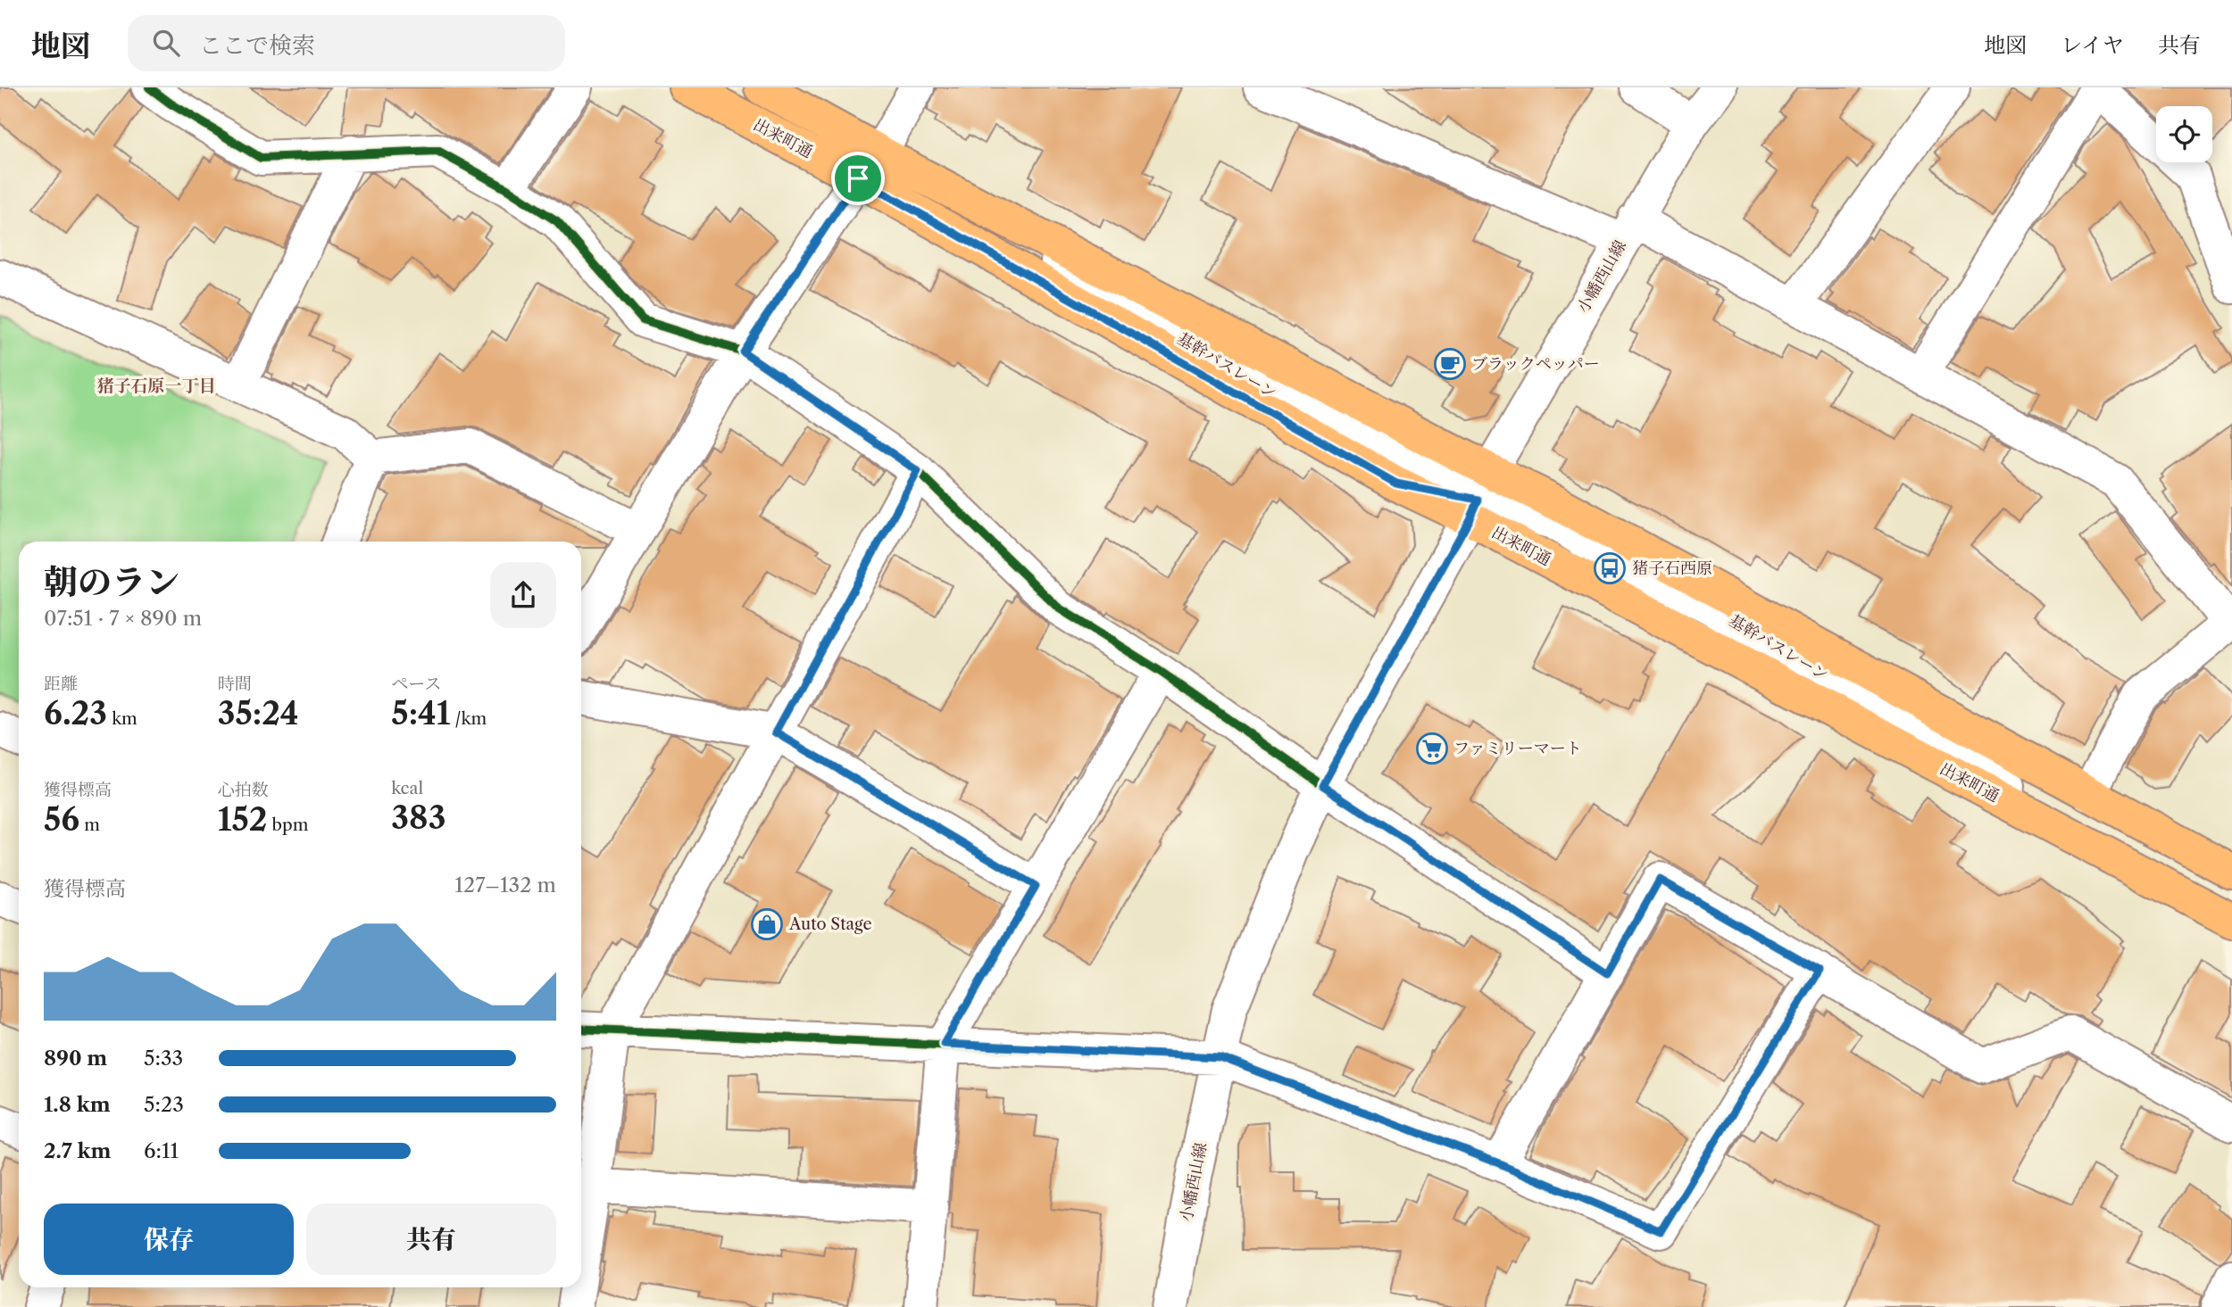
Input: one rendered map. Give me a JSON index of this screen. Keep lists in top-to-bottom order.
{
  "streets": {
    "main road": ["出来町通"],
    "street": ["小幡西山線"]
  },
  "crossings": [
    ["出来町通", "小幡西山線"]
  ],
  "districts": ["猪子石原一丁目"],
  "places": {
    "cafe": ["ブラックペッパー"],
    "bus stop": ["猪子石西原"],
    "supermarket": ["ファミリーマート"],
    "shop": ["Auto Stage"]
  },
  "page": {
    "header": "地図",
    "search": "ここで検索",
    "nav": ["地図", "レイヤ", "共有"],
    "heading": ["朝のラン", "07:51 · 7 × 890 m"],
    "stats": [
      ["距離", "6.23 km"],
      ["時間", "35:24"],
      ["ペース", "5:41 /km"],
      ["獲得標高", "56 m"],
      ["心拍数", "152 bpm"],
      ["kcal", "383"]
    ],
    "chart": ["獲得標高", "127–132 m"],
    "list": [
      {
        "name": "890 m",
        "note": "5:33"
      },
      {
        "name": "1.8 km",
        "note": "5:23"
      },
      {
        "name": "2.7 km",
        "note": "6:11"
      }
    ],
    "buttons": ["保存", "共有"]
  }
}
